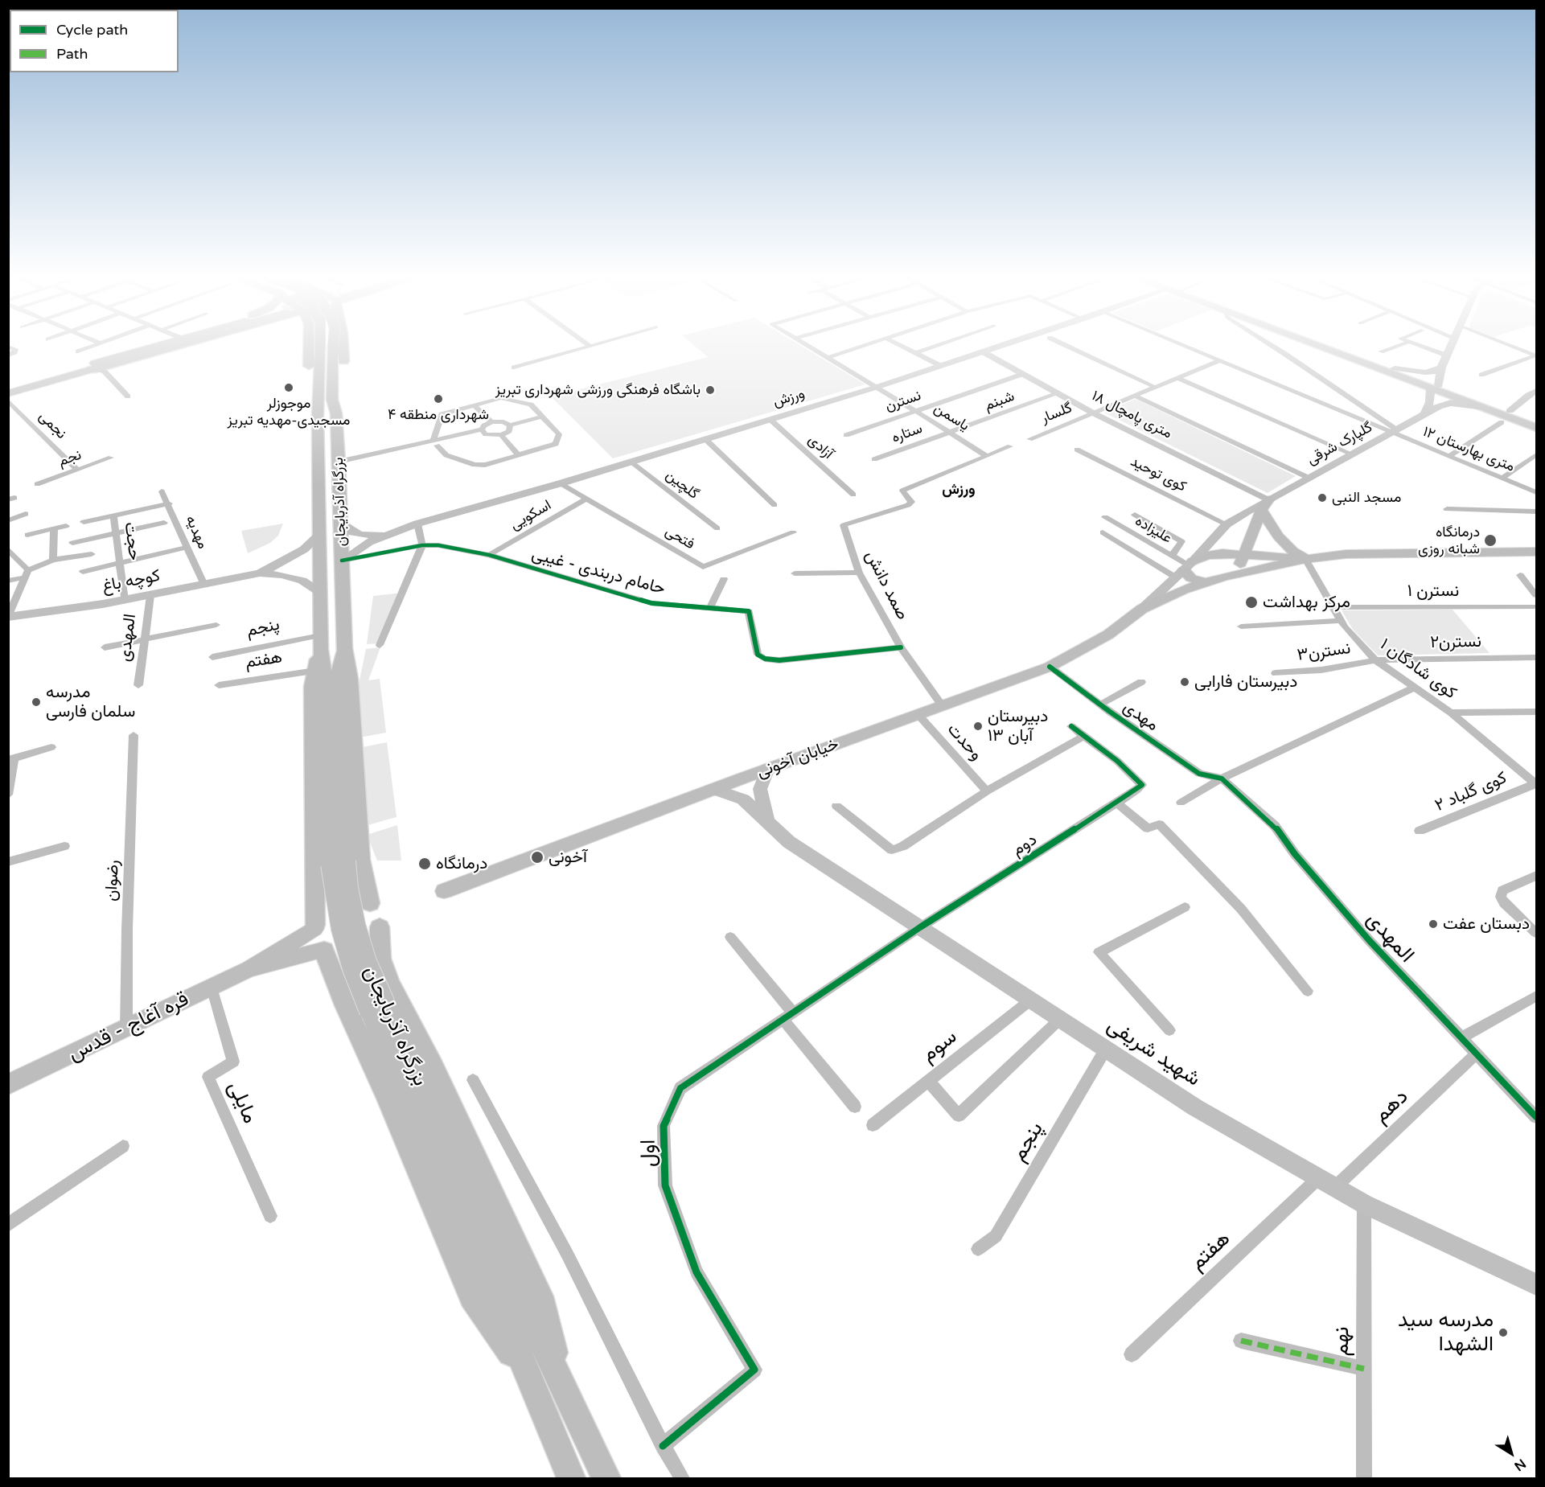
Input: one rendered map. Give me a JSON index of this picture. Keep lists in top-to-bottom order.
{
  "streets": {
    "highway": ["بزرگراه آذربایجان"],
    "main road": [
      "ورزش",
      "گلپارک شرقی",
      "کوچه باغ",
      "خیابان آخونی",
      "قره آغاج - قدس",
      "شهید شریفی"
    ],
    "street": [
      "نسترن",
      "شبنم",
      "گلسار",
      "۱۸ متری پامچال",
      "یاسمن",
      "نجمی",
      "ستاره",
      "آزادی",
      "۱۲ متری بهارستان",
      "نجم",
      "کوی توحید",
      "گلچین",
      "اسکویی",
      "علیزاده",
      "مهدیه",
      "فتحی",
      "حجت",
      "حامام دربندی - غیبی",
      "صمد دانش",
      "نسترن ۱",
      "پنجم",
      "المهدی",
      "نسترن۲",
      "نسترن۳",
      "هفتم",
      "کوی شادگان ۱",
      "مهدی",
      "وحدت",
      "کوی گلباد ۲",
      "دوم",
      "رضوان",
      "سوم",
      "مایلی",
      "دهم",
      "اول",
      "نهم"
    ]
  },
  "crossings": [
    ["ورزش", "۱۸ متری پامچال"],
    ["ورزش", "یاسمن"],
    ["ورزش", "آزادی"],
    ["ورزش", "گلچین"],
    ["ورزش", "بزرگراه آذربایجان"],
    ["ورزش", "فتحی"],
    ["ورزش", "حامام دربندی - غیبی"],
    ["نسترن", "۱۸ متری پامچال"],
    ["نسترن", "یاسمن"],
    ["شبنم", "۱۸ متری پامچال"],
    ["شبنم", "یاسمن"],
    ["شبنم", "ستاره"],
    ["گلسار", "۱۸ متری پامچال"],
    ["۱۸ متری پامچال", "گلپارک شرقی"],
    ["یاسمن", "ستاره"],
    ["یاسمن", "صمد دانش"],
    ["نجمی", "نجم"],
    ["گلپارک شرقی", "۱۲ متری بهارستان"],
    ["گلپارک شرقی", "کوی توحید"],
    ["گلپارک شرقی", "علیزاده"],
    ["گلپارک شرقی", "خیابان آخونی"],
    ["بزرگراه آذربایجان", "حامام دربندی - غیبی"],
    ["بزرگراه آذربایجان", "پنجم"],
    ["بزرگراه آذربایجان", "هفتم"],
    ["اسکویی", "فتحی"],
    ["اسکویی", "حامام دربندی - غیبی"],
    ["مهدیه", "کوچه باغ"],
    ["حجت", "کوچه باغ"],
    ["حامام دربندی - غیبی", "صمد دانش"],
    ["کوچه باغ", "المهدی"],
    ["صمد دانش", "خیابان آخونی"],
    ["نسترن ۱", "کوی شادگان ۱"],
    ["پنجم", "شهید شریفی"],
    ["المهدی", "مهدی"],
    ["المهدی", "دهم"],
    ["نسترن۲", "نسترن۳"],
    ["نسترن۲", "کوی شادگان ۱"],
    ["نسترن۳", "کوی شادگان ۱"],
    ["هفتم", "شهید شریفی"],
    ["هفتم", "دهم"],
    ["کوی شادگان ۱", "خیابان آخونی"],
    ["کوی شادگان ۱", "کوی گلباد ۲"],
    ["مهدی", "خیابان آخونی"],
    ["وحدت", "خیابان آخونی"],
    ["خیابان آخونی", "شهید شریفی"],
    ["دوم", "شهید شریفی"],
    ["دوم", "اول"],
    ["رضوان", "قره آغاج - قدس"],
    ["قره آغاج - قدس", "مایلی"],
    ["سوم", "شهید شریفی"],
    ["شهید شریفی", "دهم"],
    ["شهید شریفی", "اول"],
    ["شهید شریفی", "نهم"]
  ],
  "districts": ["ورزش"],
  "places": [
    "موجوزلر مسجیدی-مهدیه تبریز",
    "باشگاه فرهنگی ورزشی شهرداری تبریز",
    "شهرداری منطقه ۴",
    "مسجد النبی",
    "درمانگاه شبانه روزی",
    "مرکز بهداشت",
    "دبیرستان فارابی",
    "مدرسه سلمان فارسی",
    "دبیرستان ۱۳ آبان",
    "آخونی",
    "درمانگاه",
    "دبستان عفت",
    "مدرسه سید الشهدا"
  ],
  "legend": ["Cycle path", "Path"],
  "north": "bottom right"
}
